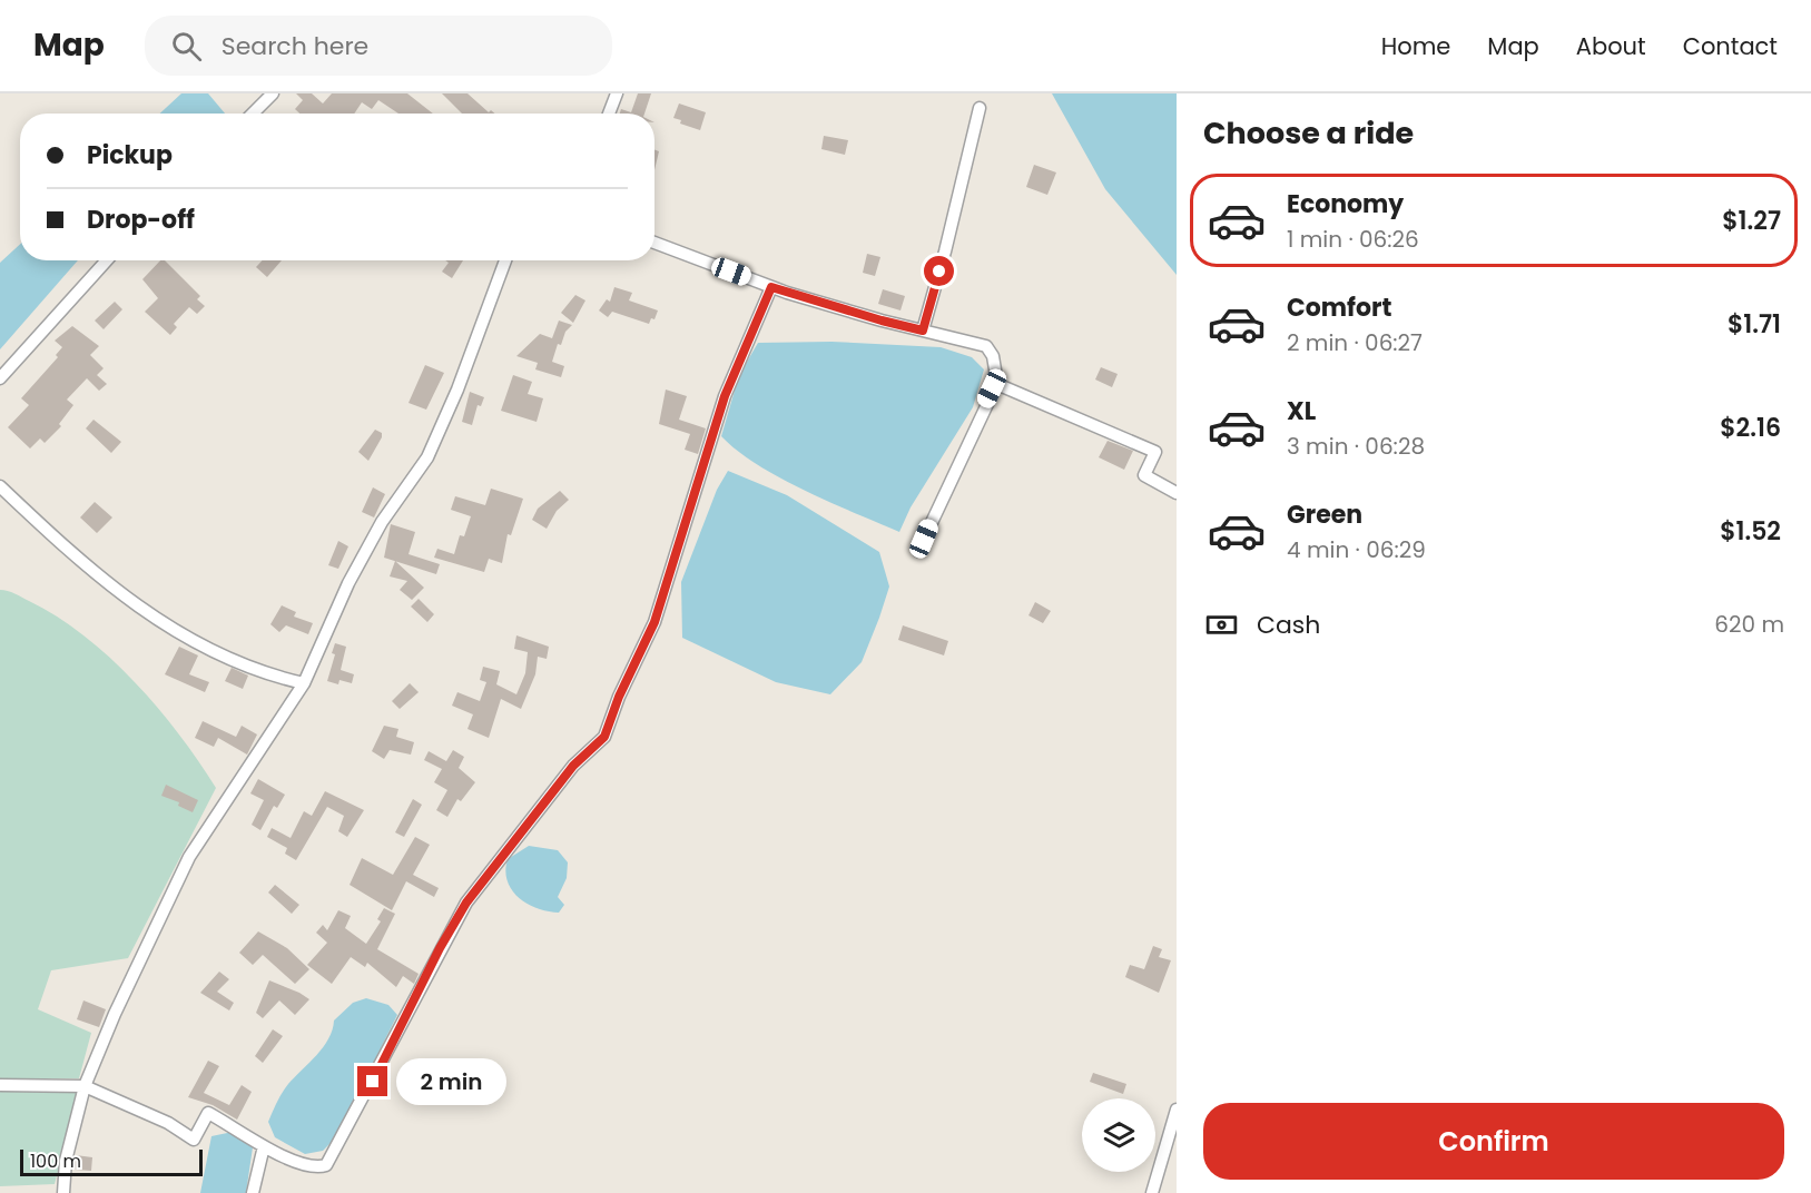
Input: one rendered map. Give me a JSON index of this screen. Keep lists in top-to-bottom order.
{
  "scale_bar": "100 m",
  "page": {
    "header": "Map",
    "search": "Search here",
    "nav": [
      "Home",
      "Map",
      "About",
      "Contact"
    ],
    "heading": "Choose a ride",
    "banner": ["Pickup", "Drop-off"],
    "list": [
      {
        "name": "Economy",
        "note": "1 min · 06:26",
        "value": "$1.27"
      },
      {
        "name": "Comfort",
        "note": "2 min · 06:27",
        "value": "$1.71"
      },
      {
        "name": "XL",
        "note": "3 min · 06:28",
        "value": "$2.16"
      },
      {
        "name": "Green",
        "note": "4 min · 06:29",
        "value": "$1.52"
      }
    ],
    "pay": ["Cash", "620 m"],
    "bubble": "2 min",
    "buttons": "Confirm",
    "scale": "100 m"
  }
}
